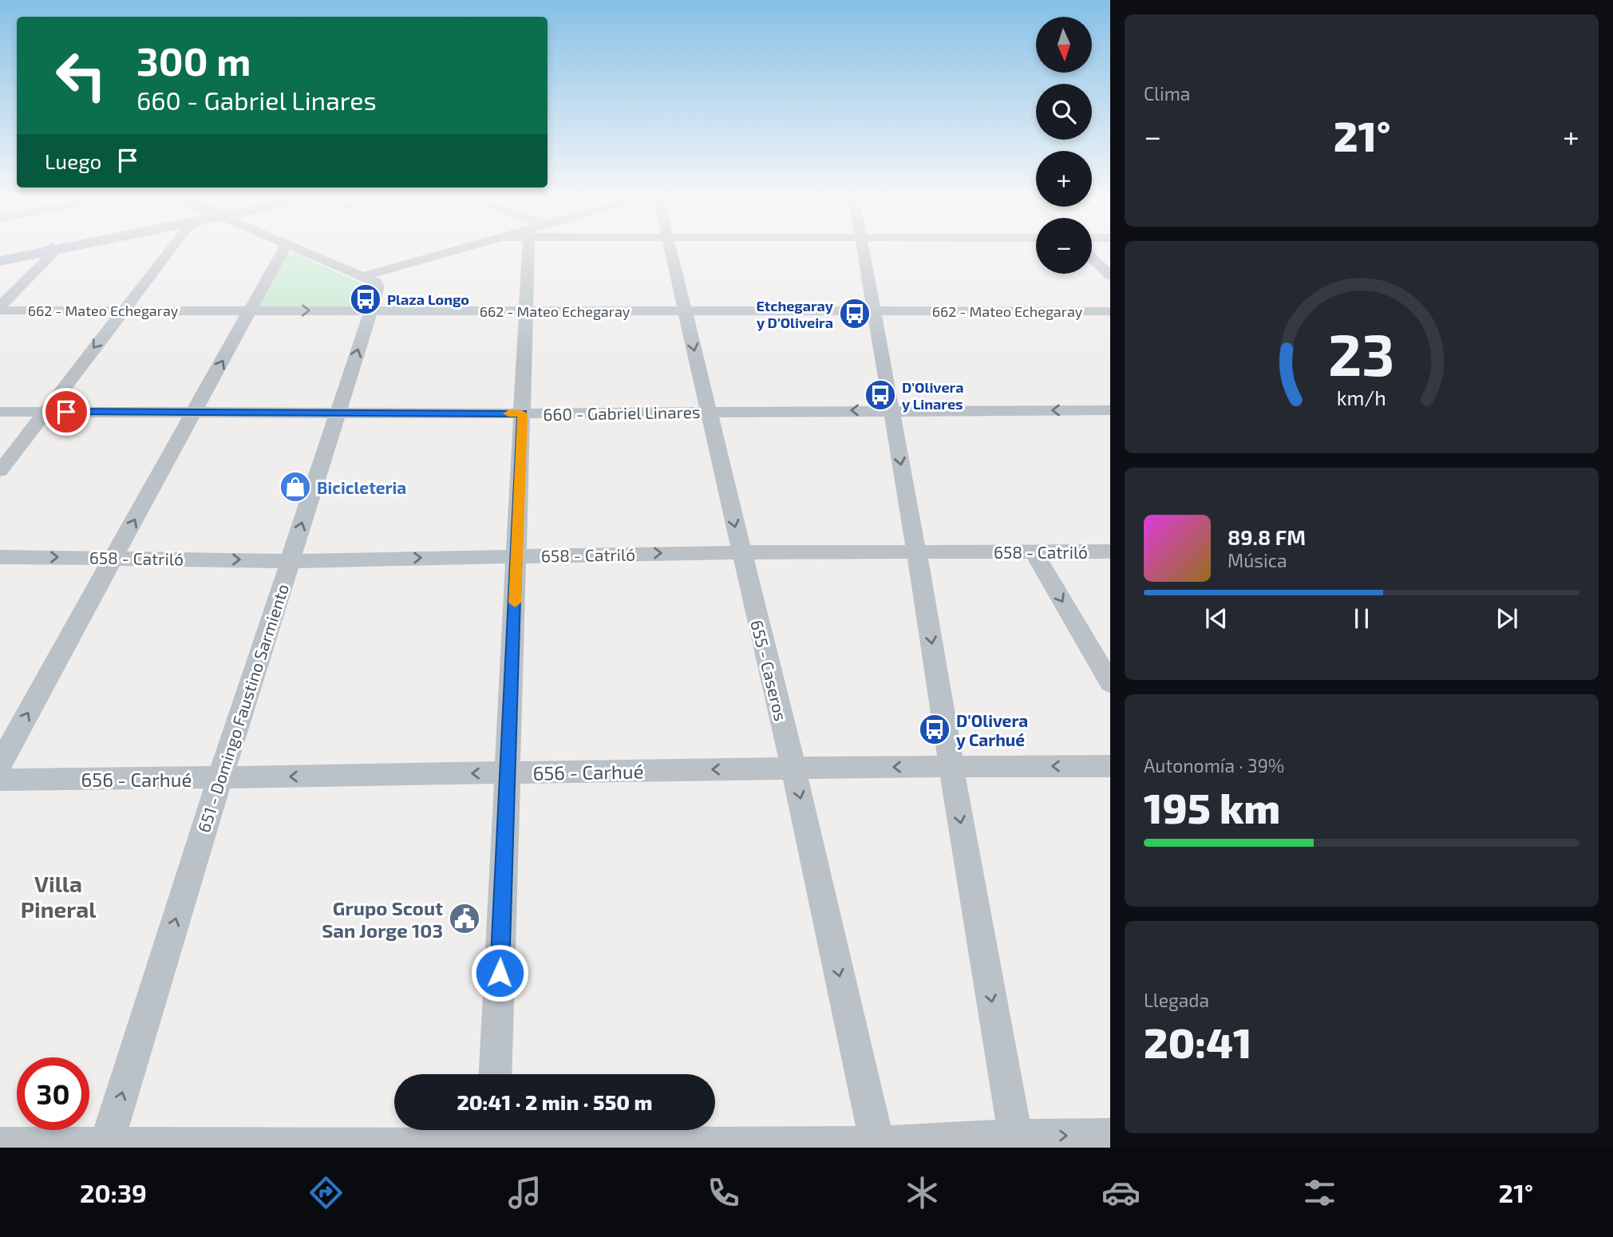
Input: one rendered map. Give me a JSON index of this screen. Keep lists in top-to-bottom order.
{
  "streets": {
    "street": [
      "662 - Mateo Echegaray",
      "660 - Gabriel Linares",
      "658 - Catriló",
      "655 - Caseros",
      "651 - Domingo Faustino Sarmiento",
      "656 - Carhué"
    ]
  },
  "crossings": [
    ["662 - Mateo Echegaray", "655 - Caseros"],
    ["662 - Mateo Echegaray", "651 - Domingo Faustino Sarmiento"],
    ["660 - Gabriel Linares", "655 - Caseros"],
    ["660 - Gabriel Linares", "651 - Domingo Faustino Sarmiento"],
    ["658 - Catriló", "655 - Caseros"],
    ["658 - Catriló", "651 - Domingo Faustino Sarmiento"],
    ["655 - Caseros", "656 - Carhué"],
    ["651 - Domingo Faustino Sarmiento", "656 - Carhué"]
  ],
  "one_way": ["660 - Gabriel Linares", "658 - Catriló", "656 - Carhué"],
  "districts": ["Villa Pineral"],
  "places": {
    "bus stop": [
      "Plaza Longo",
      "Etchegaray y D'Oliveira",
      "D'Olivera y Linares",
      "D'Olivera y Carhué"
    ],
    "shop": ["Bicicleteria"],
    "public building": ["Grupo Scout San Jorge 103"]
  },
  "north": "bottom",
  "page": {
    "tile": [
      "Clima",
      ["Autonomía · 39%", "195 km"],
      ["Llegada", "20:41"]
    ],
    "map_buttons": ["+", "−"],
    "turn": ["300 m", "660 - Gabriel Linares"],
    "heat": ["−", "21°", "+"],
    "then": "Luego",
    "song": ["89.8 FM", "Música"],
    "limit": "30",
    "trip": "20:41 · 2 min · 550 m",
    "tabs": ["20:39", "21°"],
    "gauge": ["23", "km/h"]
  }
}
